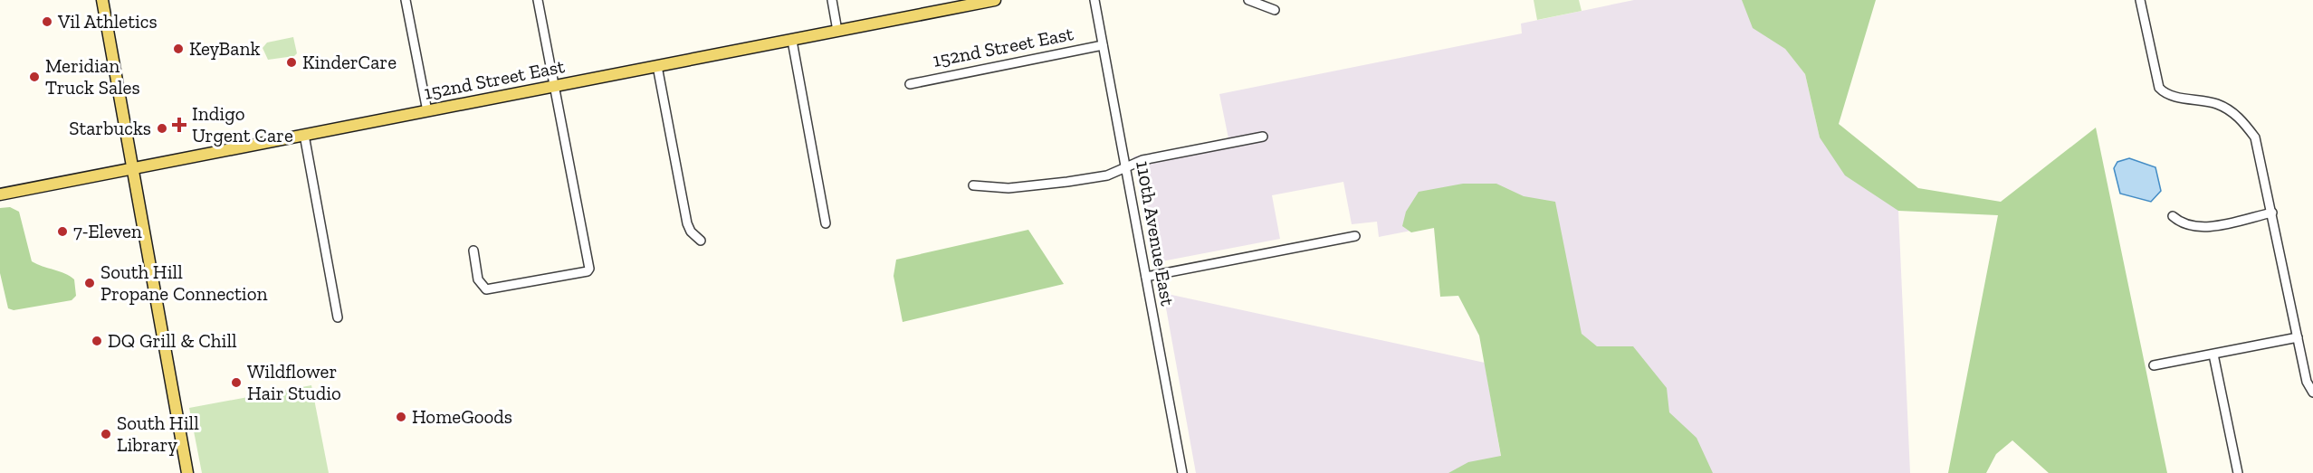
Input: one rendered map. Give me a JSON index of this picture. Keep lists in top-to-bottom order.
{
  "streets": {
    "main road": ["152nd Street East"],
    "street": ["110th Avenue East"]
  },
  "crossings": [
    ["152nd Street East", "110th Avenue East"]
  ],
  "places": {
    "other": [
      "Vil Athletics",
      "KeyBank",
      "KinderCare",
      "Meridian Truck Sales",
      "Starbucks",
      "7-Eleven",
      "South Hill Propane Connection",
      "DQ Grill & Chill",
      "Wildflower Hair Studio",
      "HomeGoods",
      "South Hill Library"
    ],
    "health": ["Indigo Urgent Care"]
  }
}
